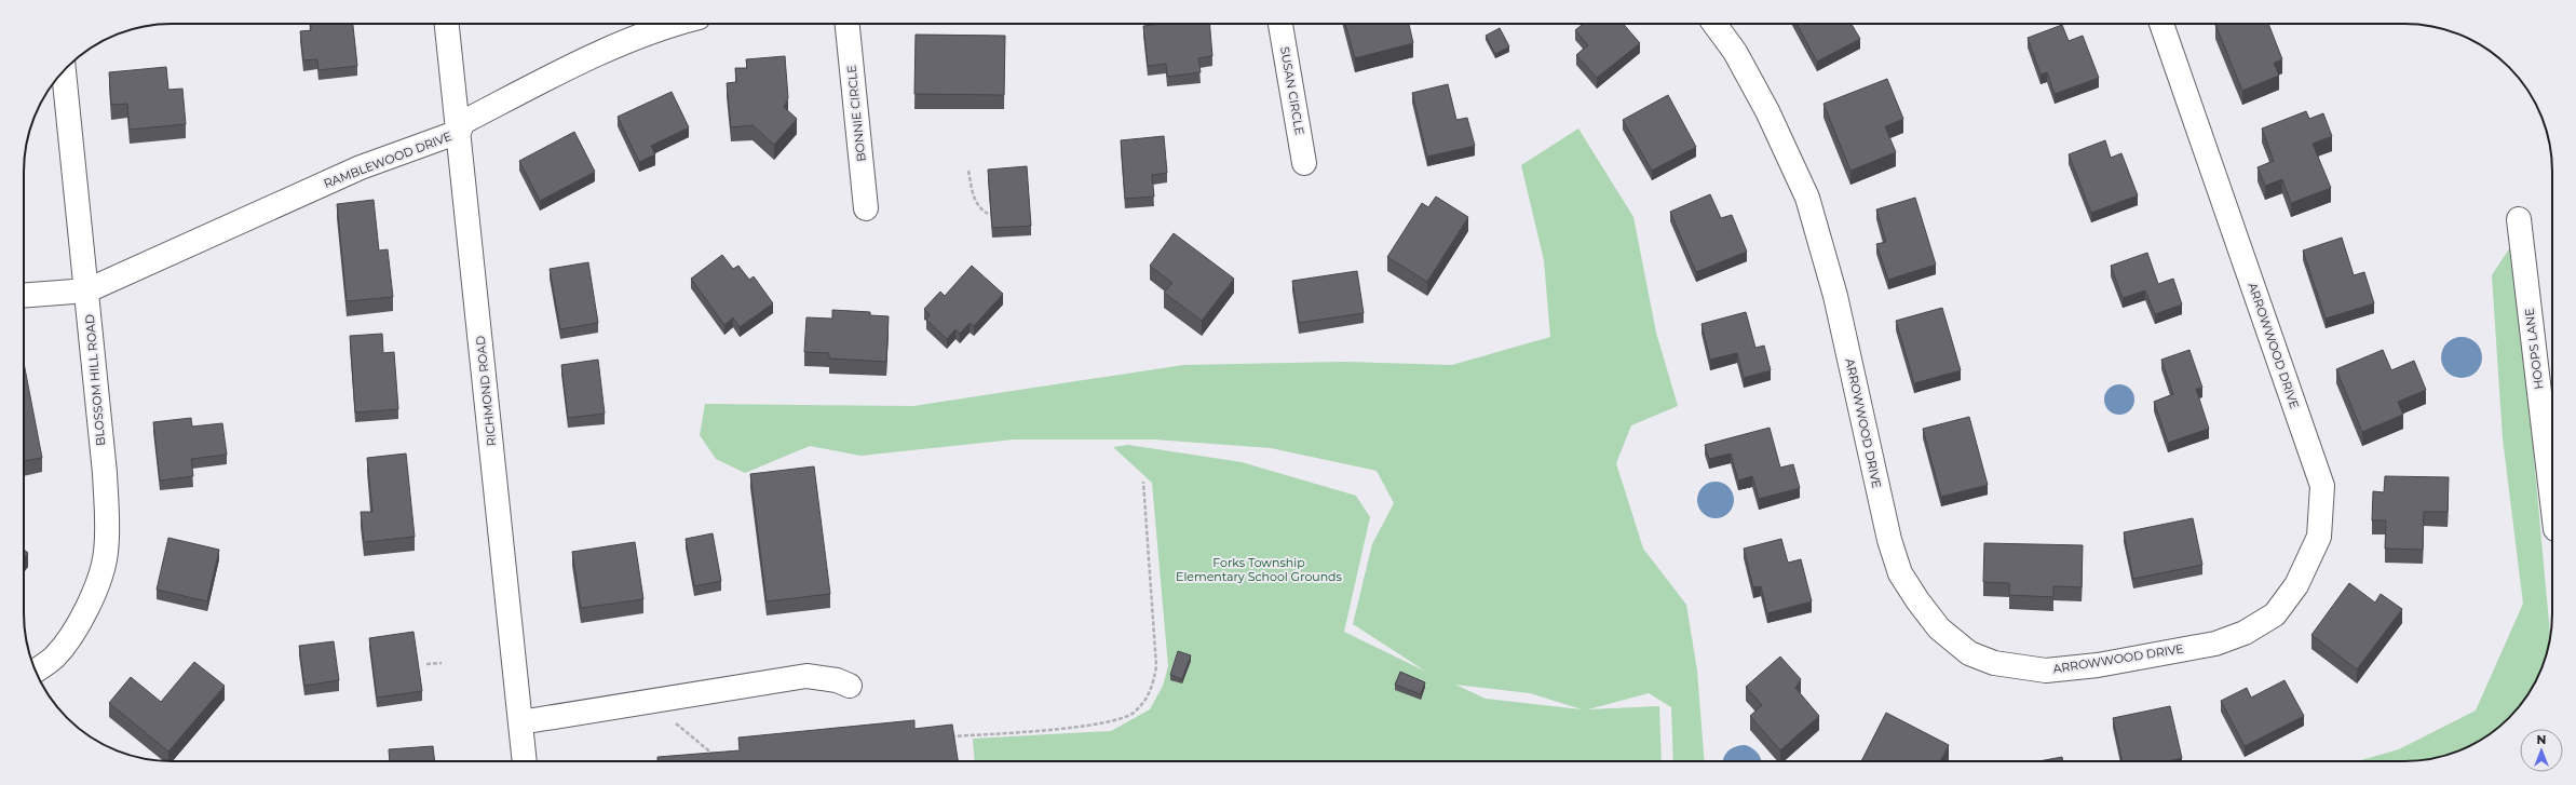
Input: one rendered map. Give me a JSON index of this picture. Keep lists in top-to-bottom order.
{
  "streets": {
    "street": [
      "SUSAN CIRCLE",
      "BONNIE CIRCLE",
      "RAMBLEWOOD DRIVE",
      "ARROWWOOD DRIVE",
      "HOOPS LANE",
      "BLOSSOM HILL ROAD",
      "RICHMOND ROAD"
    ]
  },
  "crossings": [
    ["RAMBLEWOOD DRIVE", "BLOSSOM HILL ROAD"],
    ["RAMBLEWOOD DRIVE", "RICHMOND ROAD"]
  ],
  "parks": ["Forks Township Elementary School Grounds"],
  "north": "top"
}
